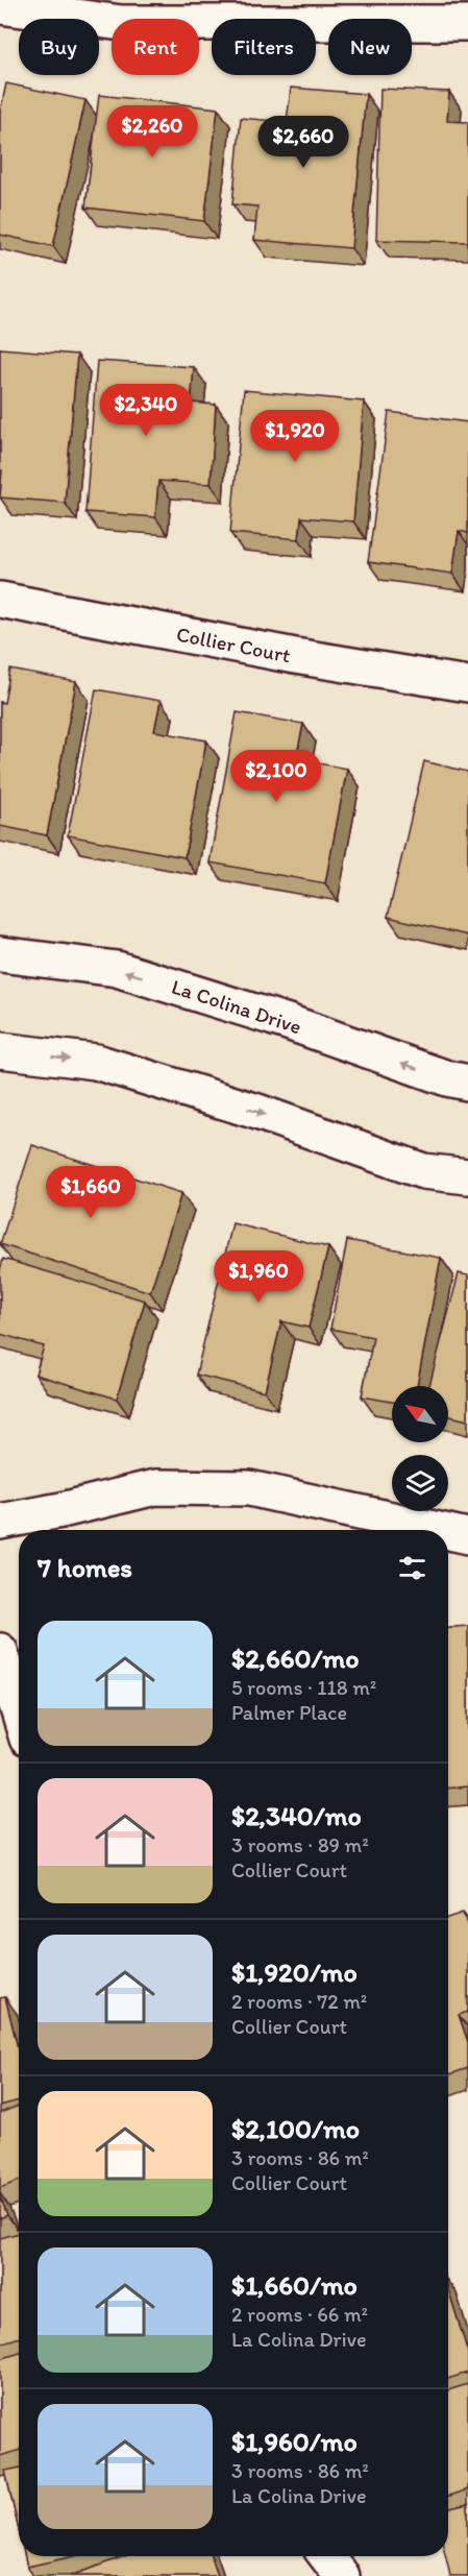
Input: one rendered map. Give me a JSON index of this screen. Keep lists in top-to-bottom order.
{
  "streets": {
    "street": ["Collier Court", "La Colina Drive"]
  },
  "north": "top left",
  "page": {
    "chip": [
      "Buy",
      "Rent",
      "Filters",
      "New"
    ],
    "price": [
      "$2,260",
      "$2,660",
      "$2,340",
      "$1,920",
      "$2,100",
      "$1,660",
      "$1,960"
    ],
    "heading": "7 homes",
    "list": [
      {
        "name": "$2,660/mo",
        "note": "5 rooms · 118 m² · Palmer Place"
      },
      {
        "name": "$2,340/mo",
        "note": "3 rooms · 89 m² · Collier Court"
      },
      {
        "name": "$1,920/mo",
        "note": "2 rooms · 72 m² · Collier Court"
      },
      {
        "name": "$2,100/mo",
        "note": "3 rooms · 86 m² · Collier Court"
      },
      {
        "name": "$1,660/mo",
        "note": "2 rooms · 66 m² · La Colina Drive"
      },
      {
        "name": "$1,960/mo",
        "note": "3 rooms · 86 m² · La Colina Drive"
      }
    ]
  }
}
